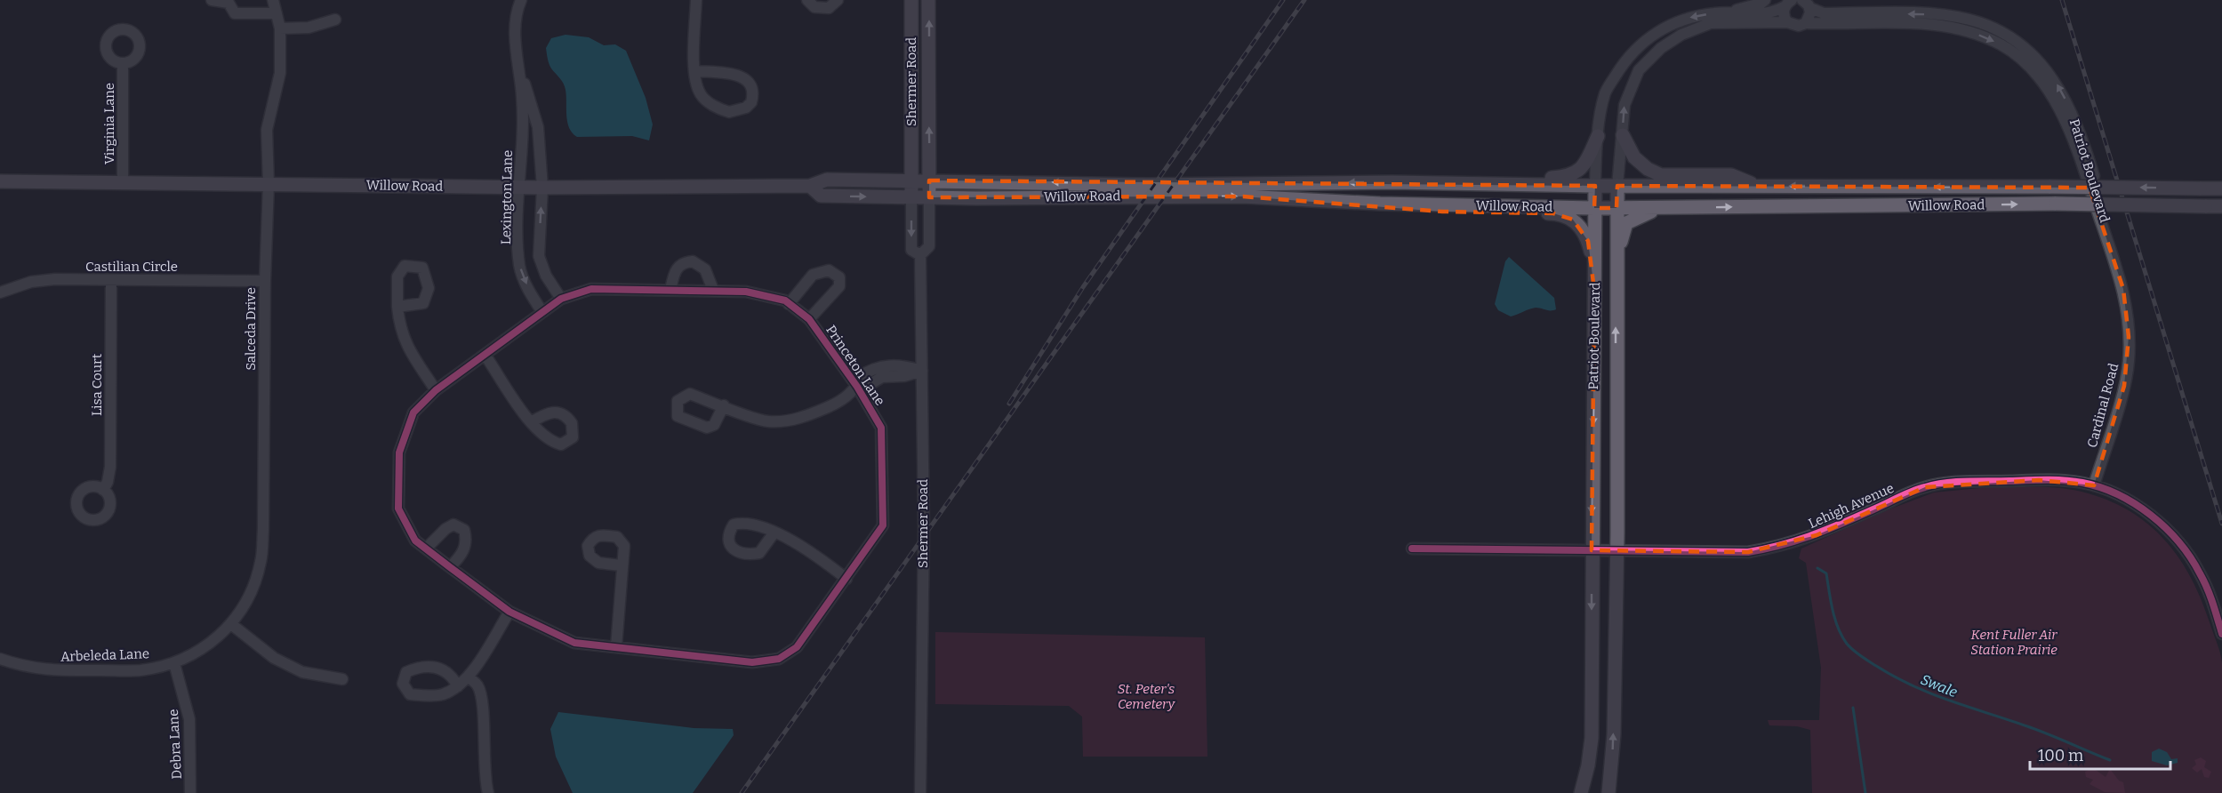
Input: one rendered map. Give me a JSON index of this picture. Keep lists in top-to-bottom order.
{
  "streets": {
    "main road": ["Shermer Road", "Patriot Boulevard", "Willow Road"],
    "street": [
      "Virginia Lane",
      "Lexington Lane",
      "Castilian Circle",
      "Salceda Drive",
      "Princeton Lane",
      "Lisa Court",
      "Cardinal Road",
      "Lehigh Avenue",
      "Arbeleda Lane",
      "Debra Lane"
    ]
  },
  "crossings": [
    ["Shermer Road", "Willow Road"],
    ["Virginia Lane", "Willow Road"],
    ["Patriot Boulevard", "Willow Road"],
    ["Patriot Boulevard", "Cardinal Road"],
    ["Patriot Boulevard", "Lehigh Avenue"],
    ["Willow Road", "Lexington Lane"],
    ["Willow Road", "Salceda Drive"],
    ["Lexington Lane", "Princeton Lane"],
    ["Castilian Circle", "Salceda Drive"],
    ["Castilian Circle", "Lisa Court"],
    ["Salceda Drive", "Arbeleda Lane"],
    ["Cardinal Road", "Lehigh Avenue"],
    ["Arbeleda Lane", "Debra Lane"]
  ],
  "water": ["Swale"],
  "parks": ["Kent Fuller Air Station Prairie", "St. Peter's Cemetery"],
  "scale_bar": "100 m"
}
